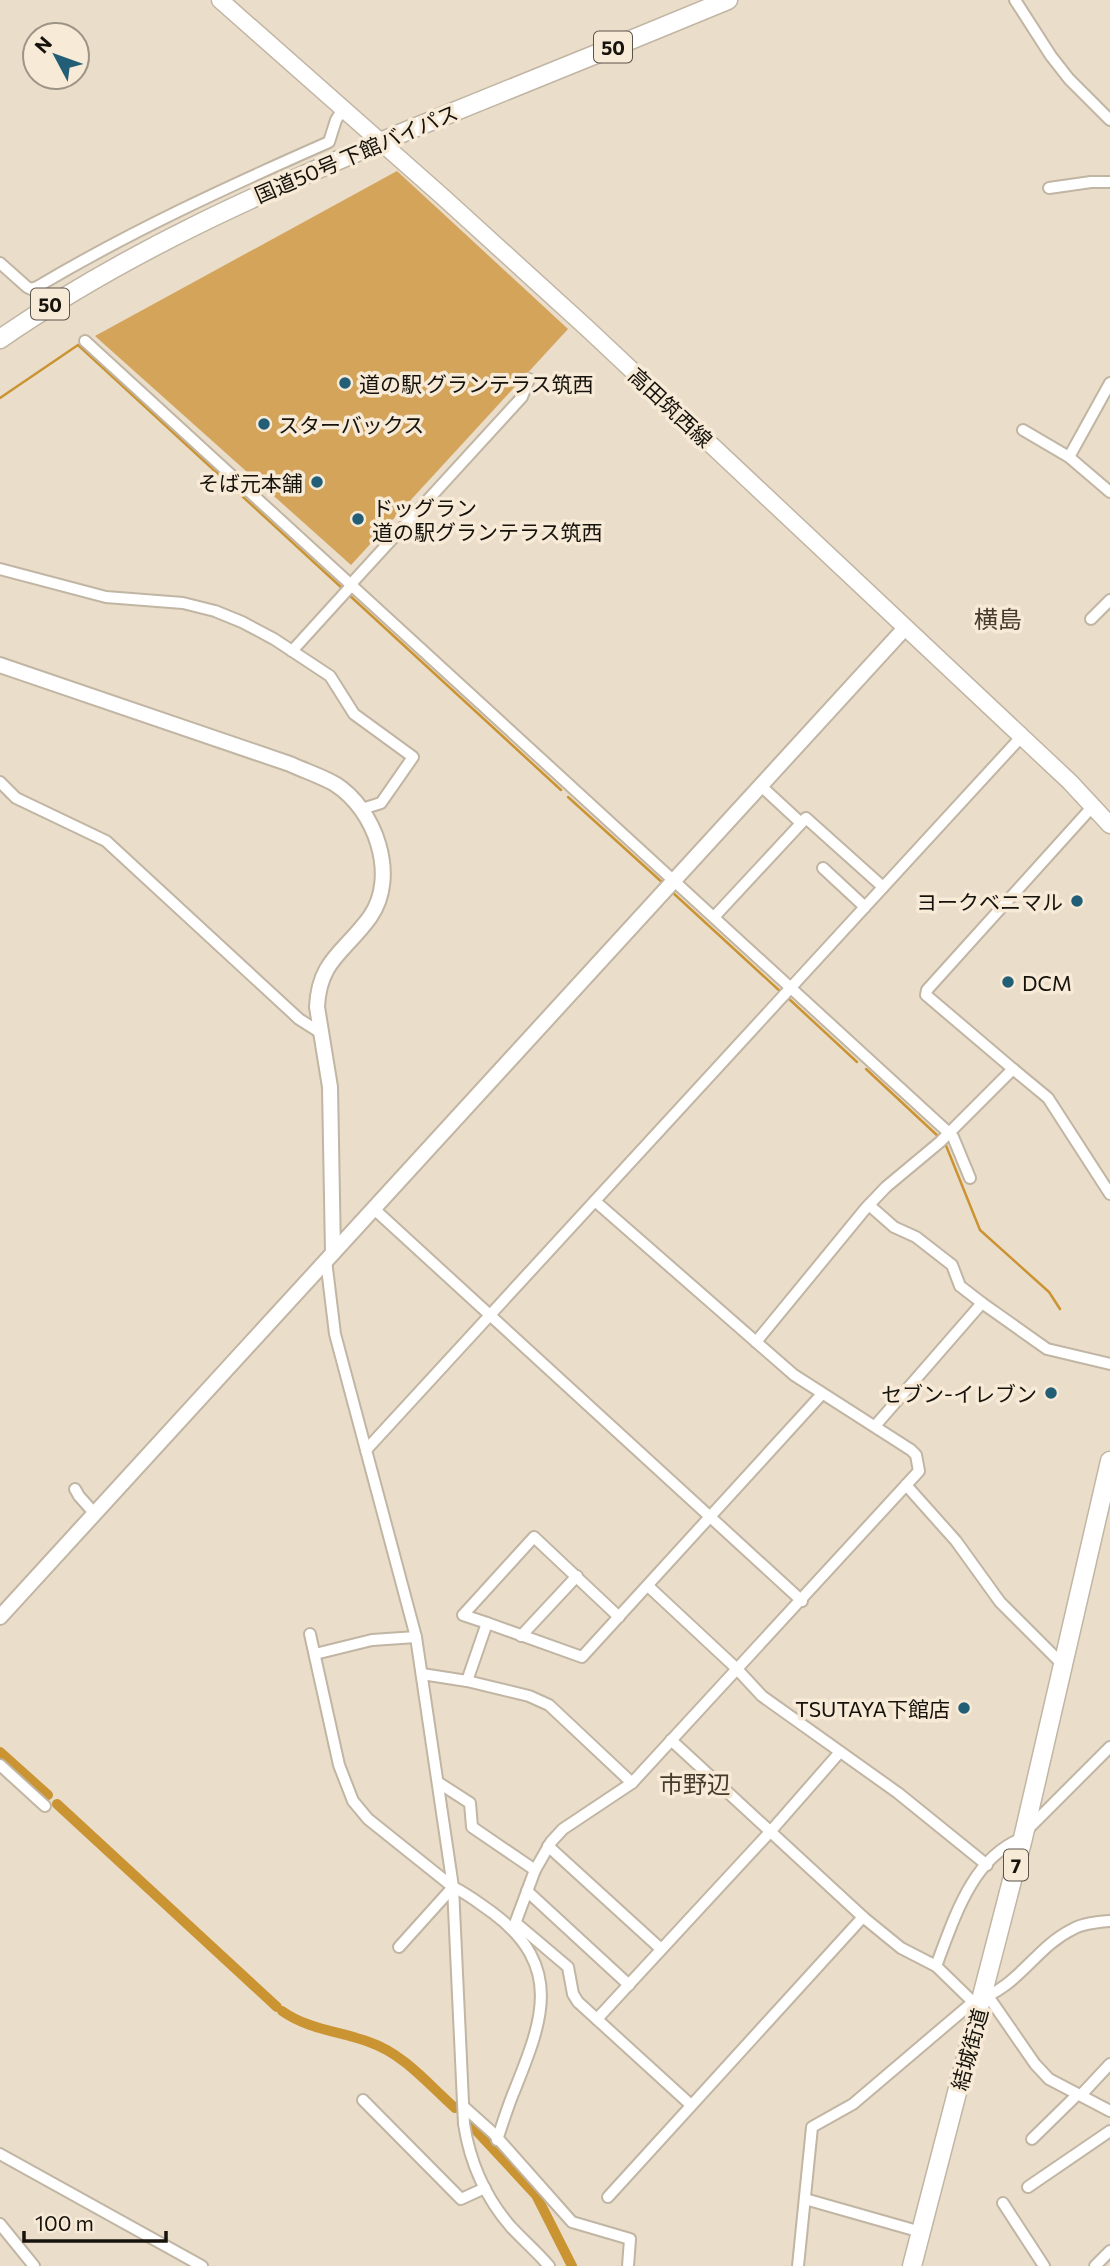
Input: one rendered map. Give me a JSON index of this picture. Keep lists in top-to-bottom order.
{
  "streets": {
    "main road": [
      "50",
      "国道50号 下館バイパス",
      "高田筑西線",
      "7",
      "結城街道"
    ]
  },
  "crossings": [
    ["国道50号 下館バイパス", "高田筑西線"]
  ],
  "districts": ["横島", "市野辺"],
  "places": [
    "道の駅 グランテラス筑西",
    "スターバックス",
    "そば元本舗",
    "ドッグラン 道の駅グランテラス筑西",
    "ヨークベニマル",
    "DCM",
    "セブン-イレブン",
    "TSUTAYA下館店"
  ],
  "scale_bar": "100 m",
  "north": "top left"
}
